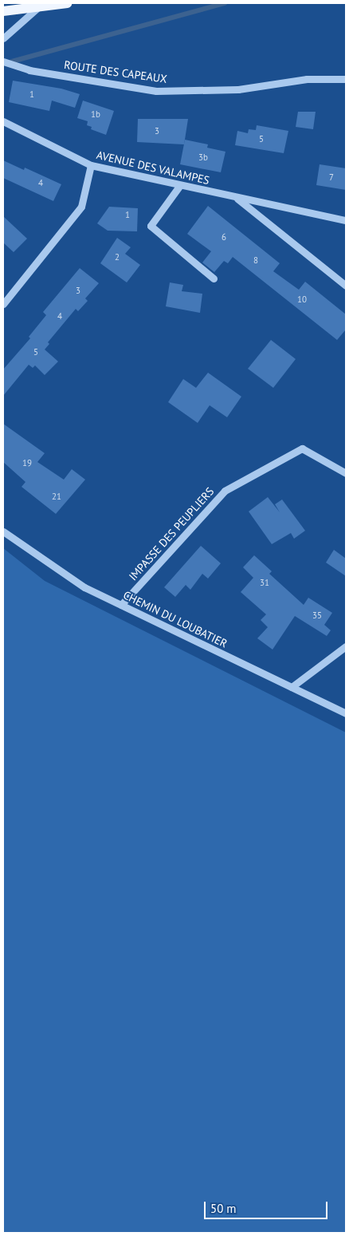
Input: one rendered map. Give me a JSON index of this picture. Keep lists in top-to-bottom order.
{
  "streets": {
    "street": [
      "ROUTE DES CAPEAUX",
      "AVENUE DES VALAMPES",
      "IMPASSE DES PEUPLIERS",
      "CHEMIN DU LOUBATIER"
    ]
  },
  "crossings": [
    ["IMPASSE DES PEUPLIERS", "CHEMIN DU LOUBATIER"]
  ],
  "house_numbers": [
    "1",
    "1b",
    "3",
    "5",
    "3b",
    "7",
    "4",
    "1",
    "6",
    "2",
    "8",
    "3",
    "10",
    "4",
    "5",
    "19",
    "21",
    "31",
    "35"
  ],
  "scale_bar": "50 m"
}
